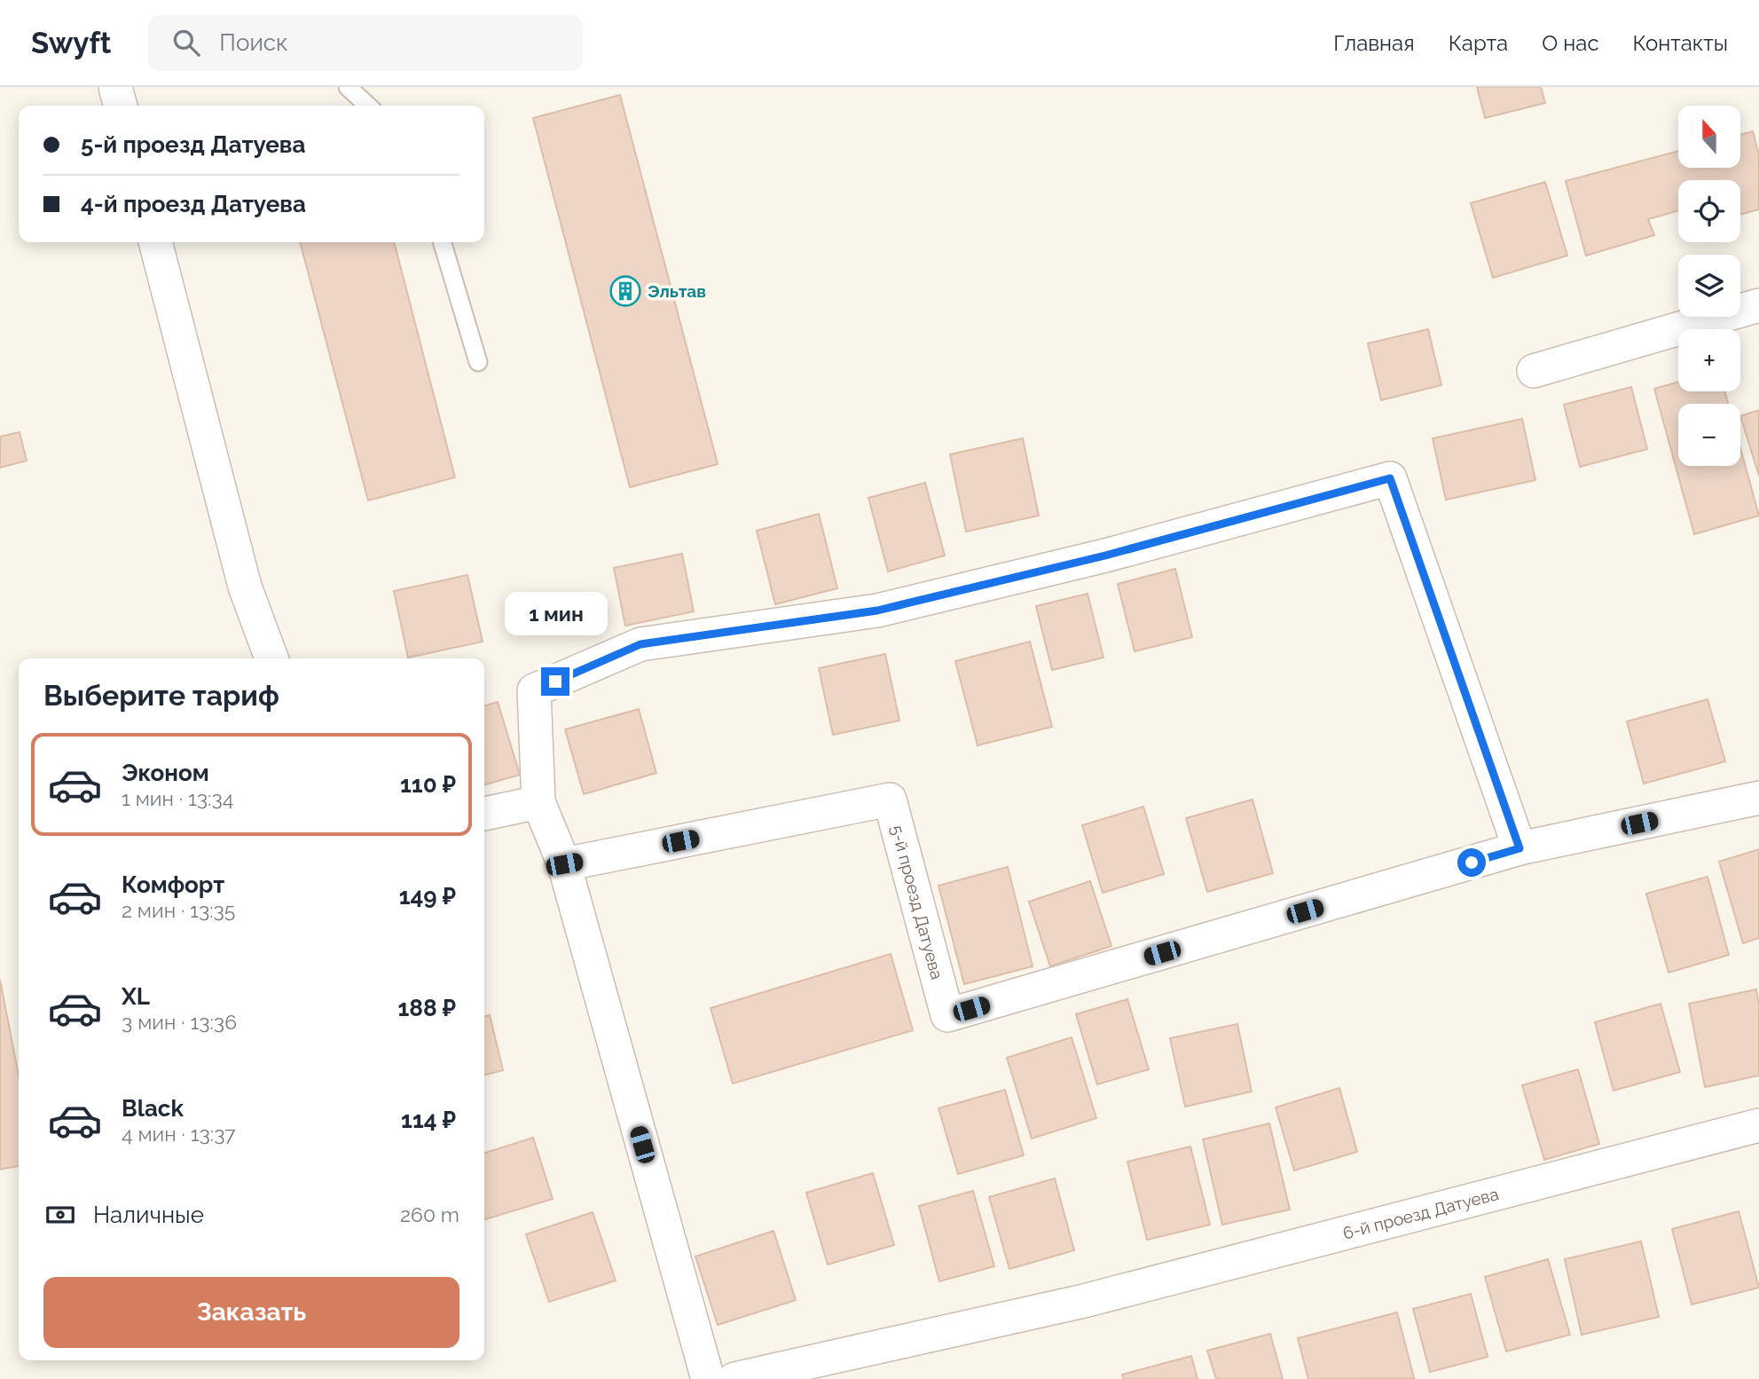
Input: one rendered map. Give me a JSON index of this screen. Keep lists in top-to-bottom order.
{
  "streets": {
    "street": ["5-й проезд Датуева", "6-й проезд Датуева"]
  },
  "places": {
    "building": ["Эльтав"]
  },
  "north": "top",
  "page": {
    "header": "Swyft",
    "search": "Поиск",
    "nav": [
      "Главная",
      "Карта",
      "О нас",
      "Контакты"
    ],
    "map_buttons": ["+", "−"],
    "banner": ["5-й проезд Датуева", "4-й проезд Датуева"],
    "bubble": "1 мин",
    "heading": "Выберите тариф",
    "list": [
      {
        "name": "Эконом",
        "note": "1 мин · 13:34",
        "value": "110 ₽"
      },
      {
        "name": "Комфорт",
        "note": "2 мин · 13:35",
        "value": "149 ₽"
      },
      {
        "name": "XL",
        "note": "3 мин · 13:36",
        "value": "188 ₽"
      },
      {
        "name": "Black",
        "note": "4 мин · 13:37",
        "value": "114 ₽"
      }
    ],
    "pay": ["Наличные", "260 m"],
    "buttons": "Заказать"
  }
}
